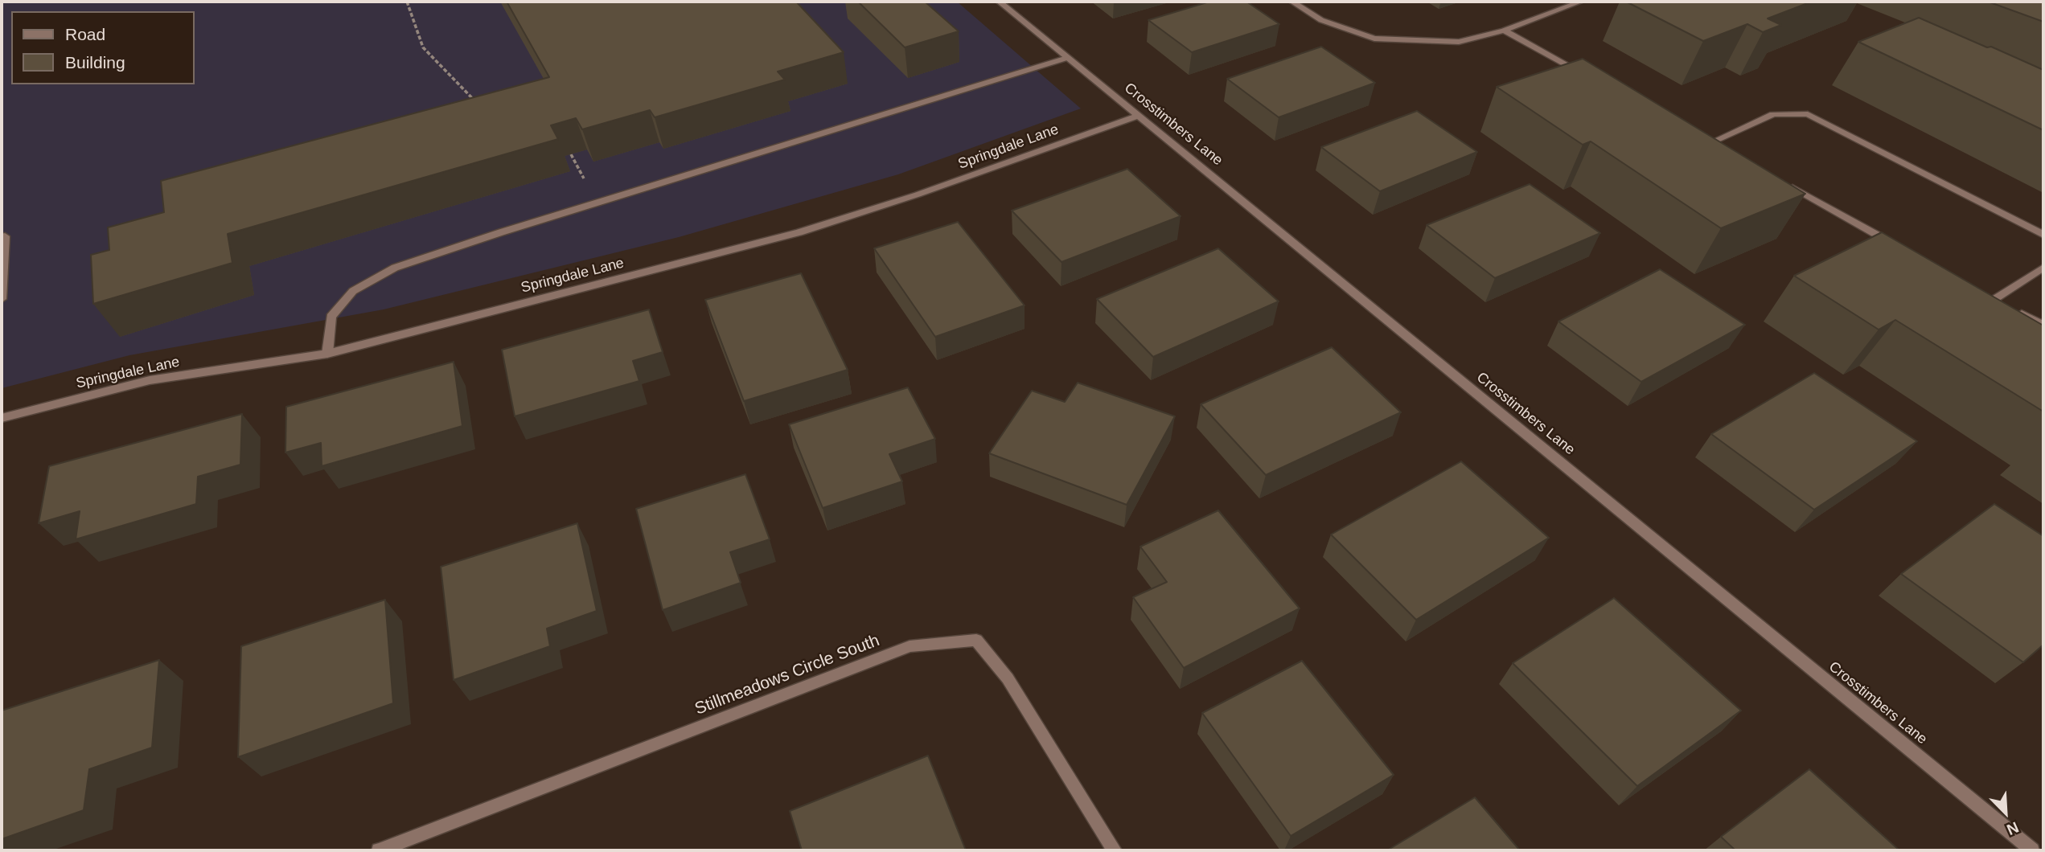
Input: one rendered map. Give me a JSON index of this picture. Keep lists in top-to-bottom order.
{
  "streets": {
    "street": ["Crosstimbers Lane", "Springdale Lane", "Stillmeadows Circle South"]
  },
  "crossings": [
    ["Crosstimbers Lane", "Springdale Lane"]
  ],
  "legend": ["Road", "Building"],
  "north": "bottom right"
}
